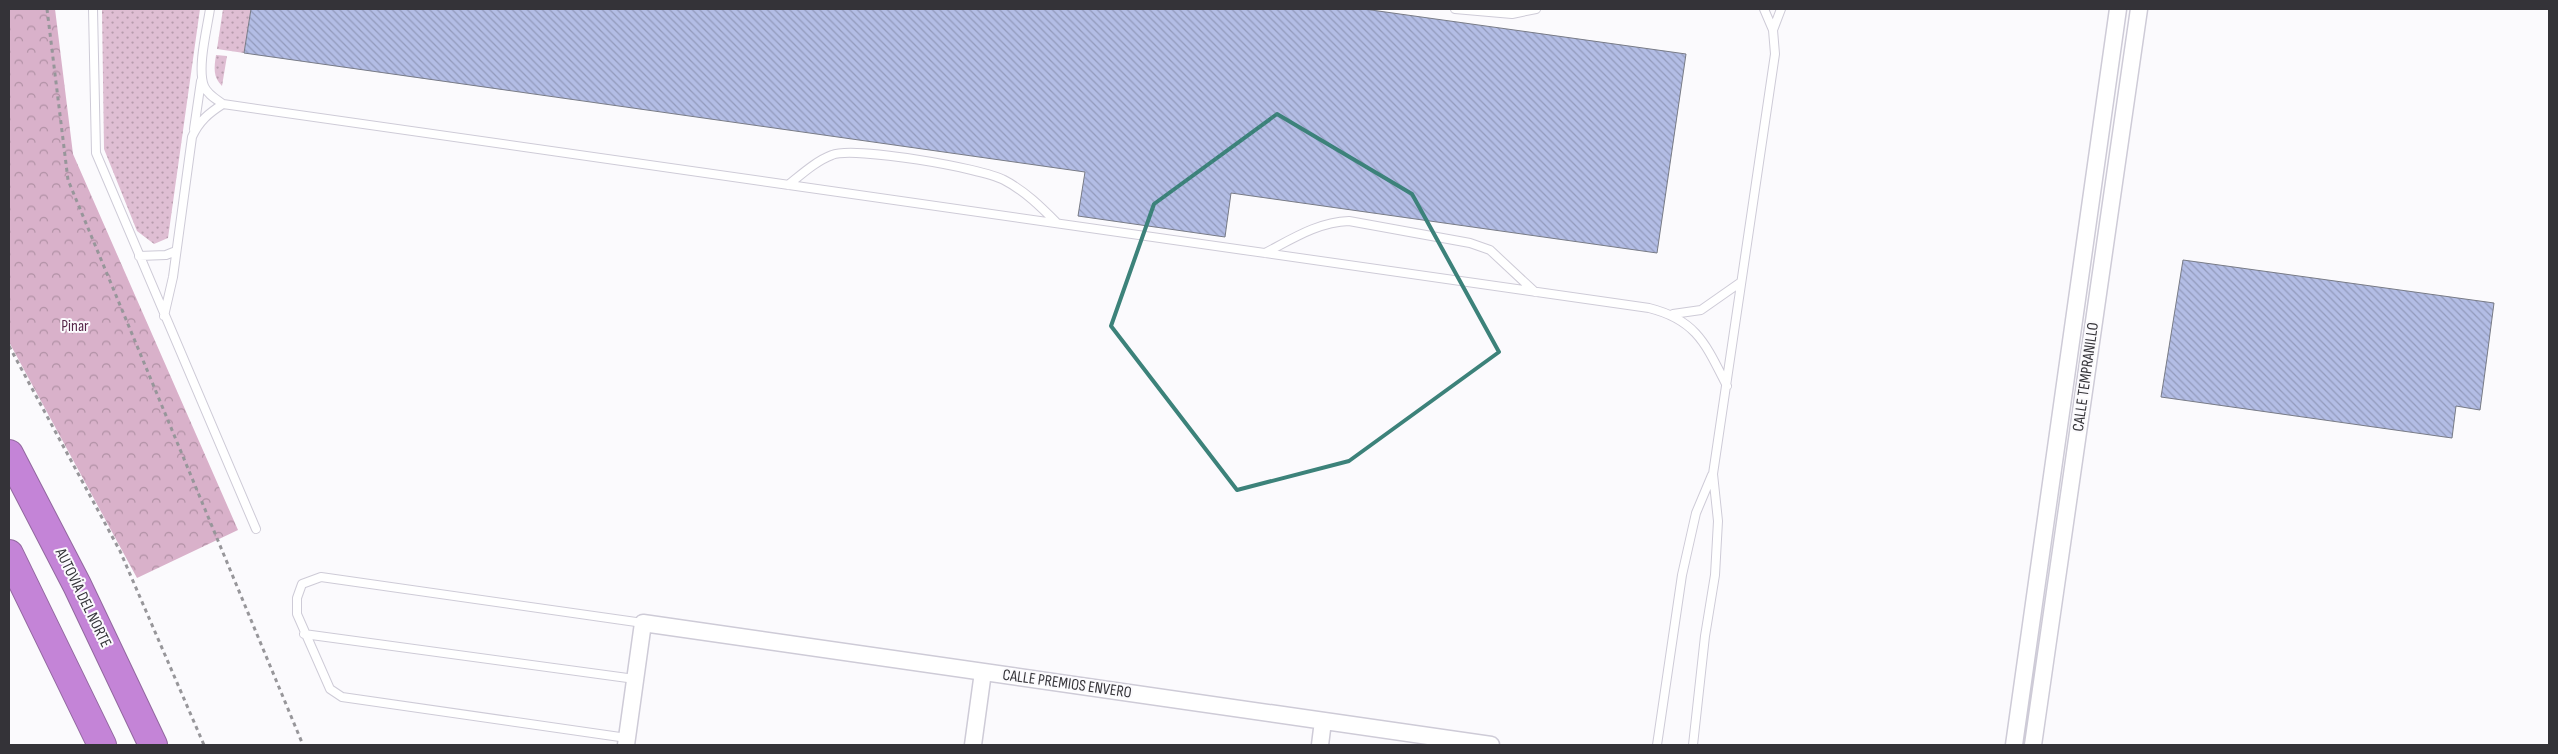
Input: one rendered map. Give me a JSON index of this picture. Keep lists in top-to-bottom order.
{
  "streets": {
    "highway": ["AUTOVÍA DEL NORTE"],
    "street": ["CALLE TEMPRANILLO", "CALLE PREMIOS ENVERO"]
  },
  "parks": ["Pinar"]
}
